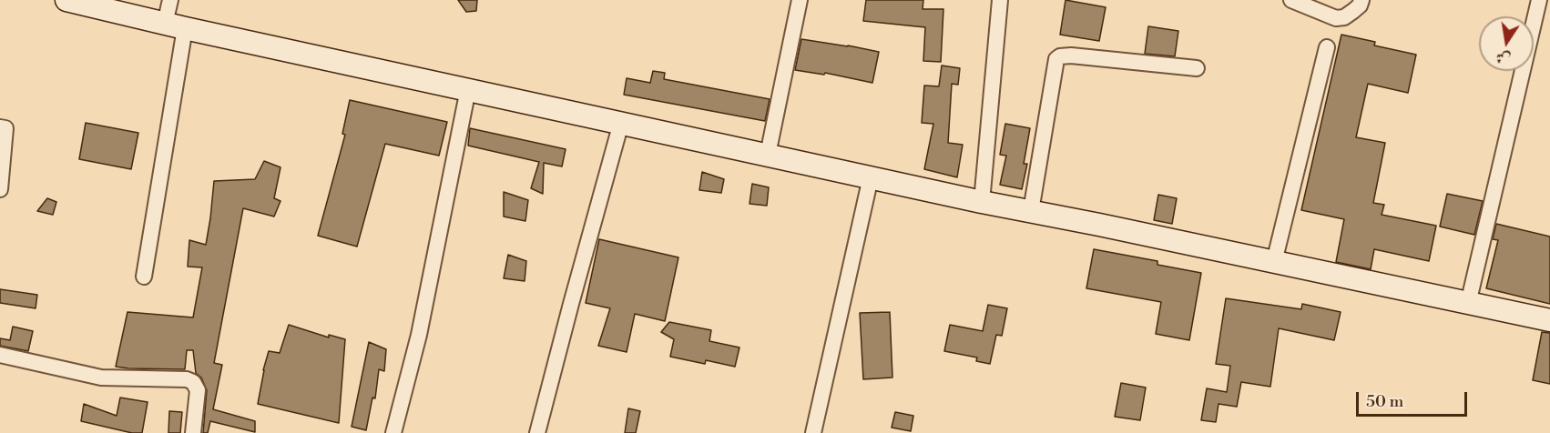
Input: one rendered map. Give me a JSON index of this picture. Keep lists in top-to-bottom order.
{
  "scale_bar": "50 m",
  "north": "bottom"
}
